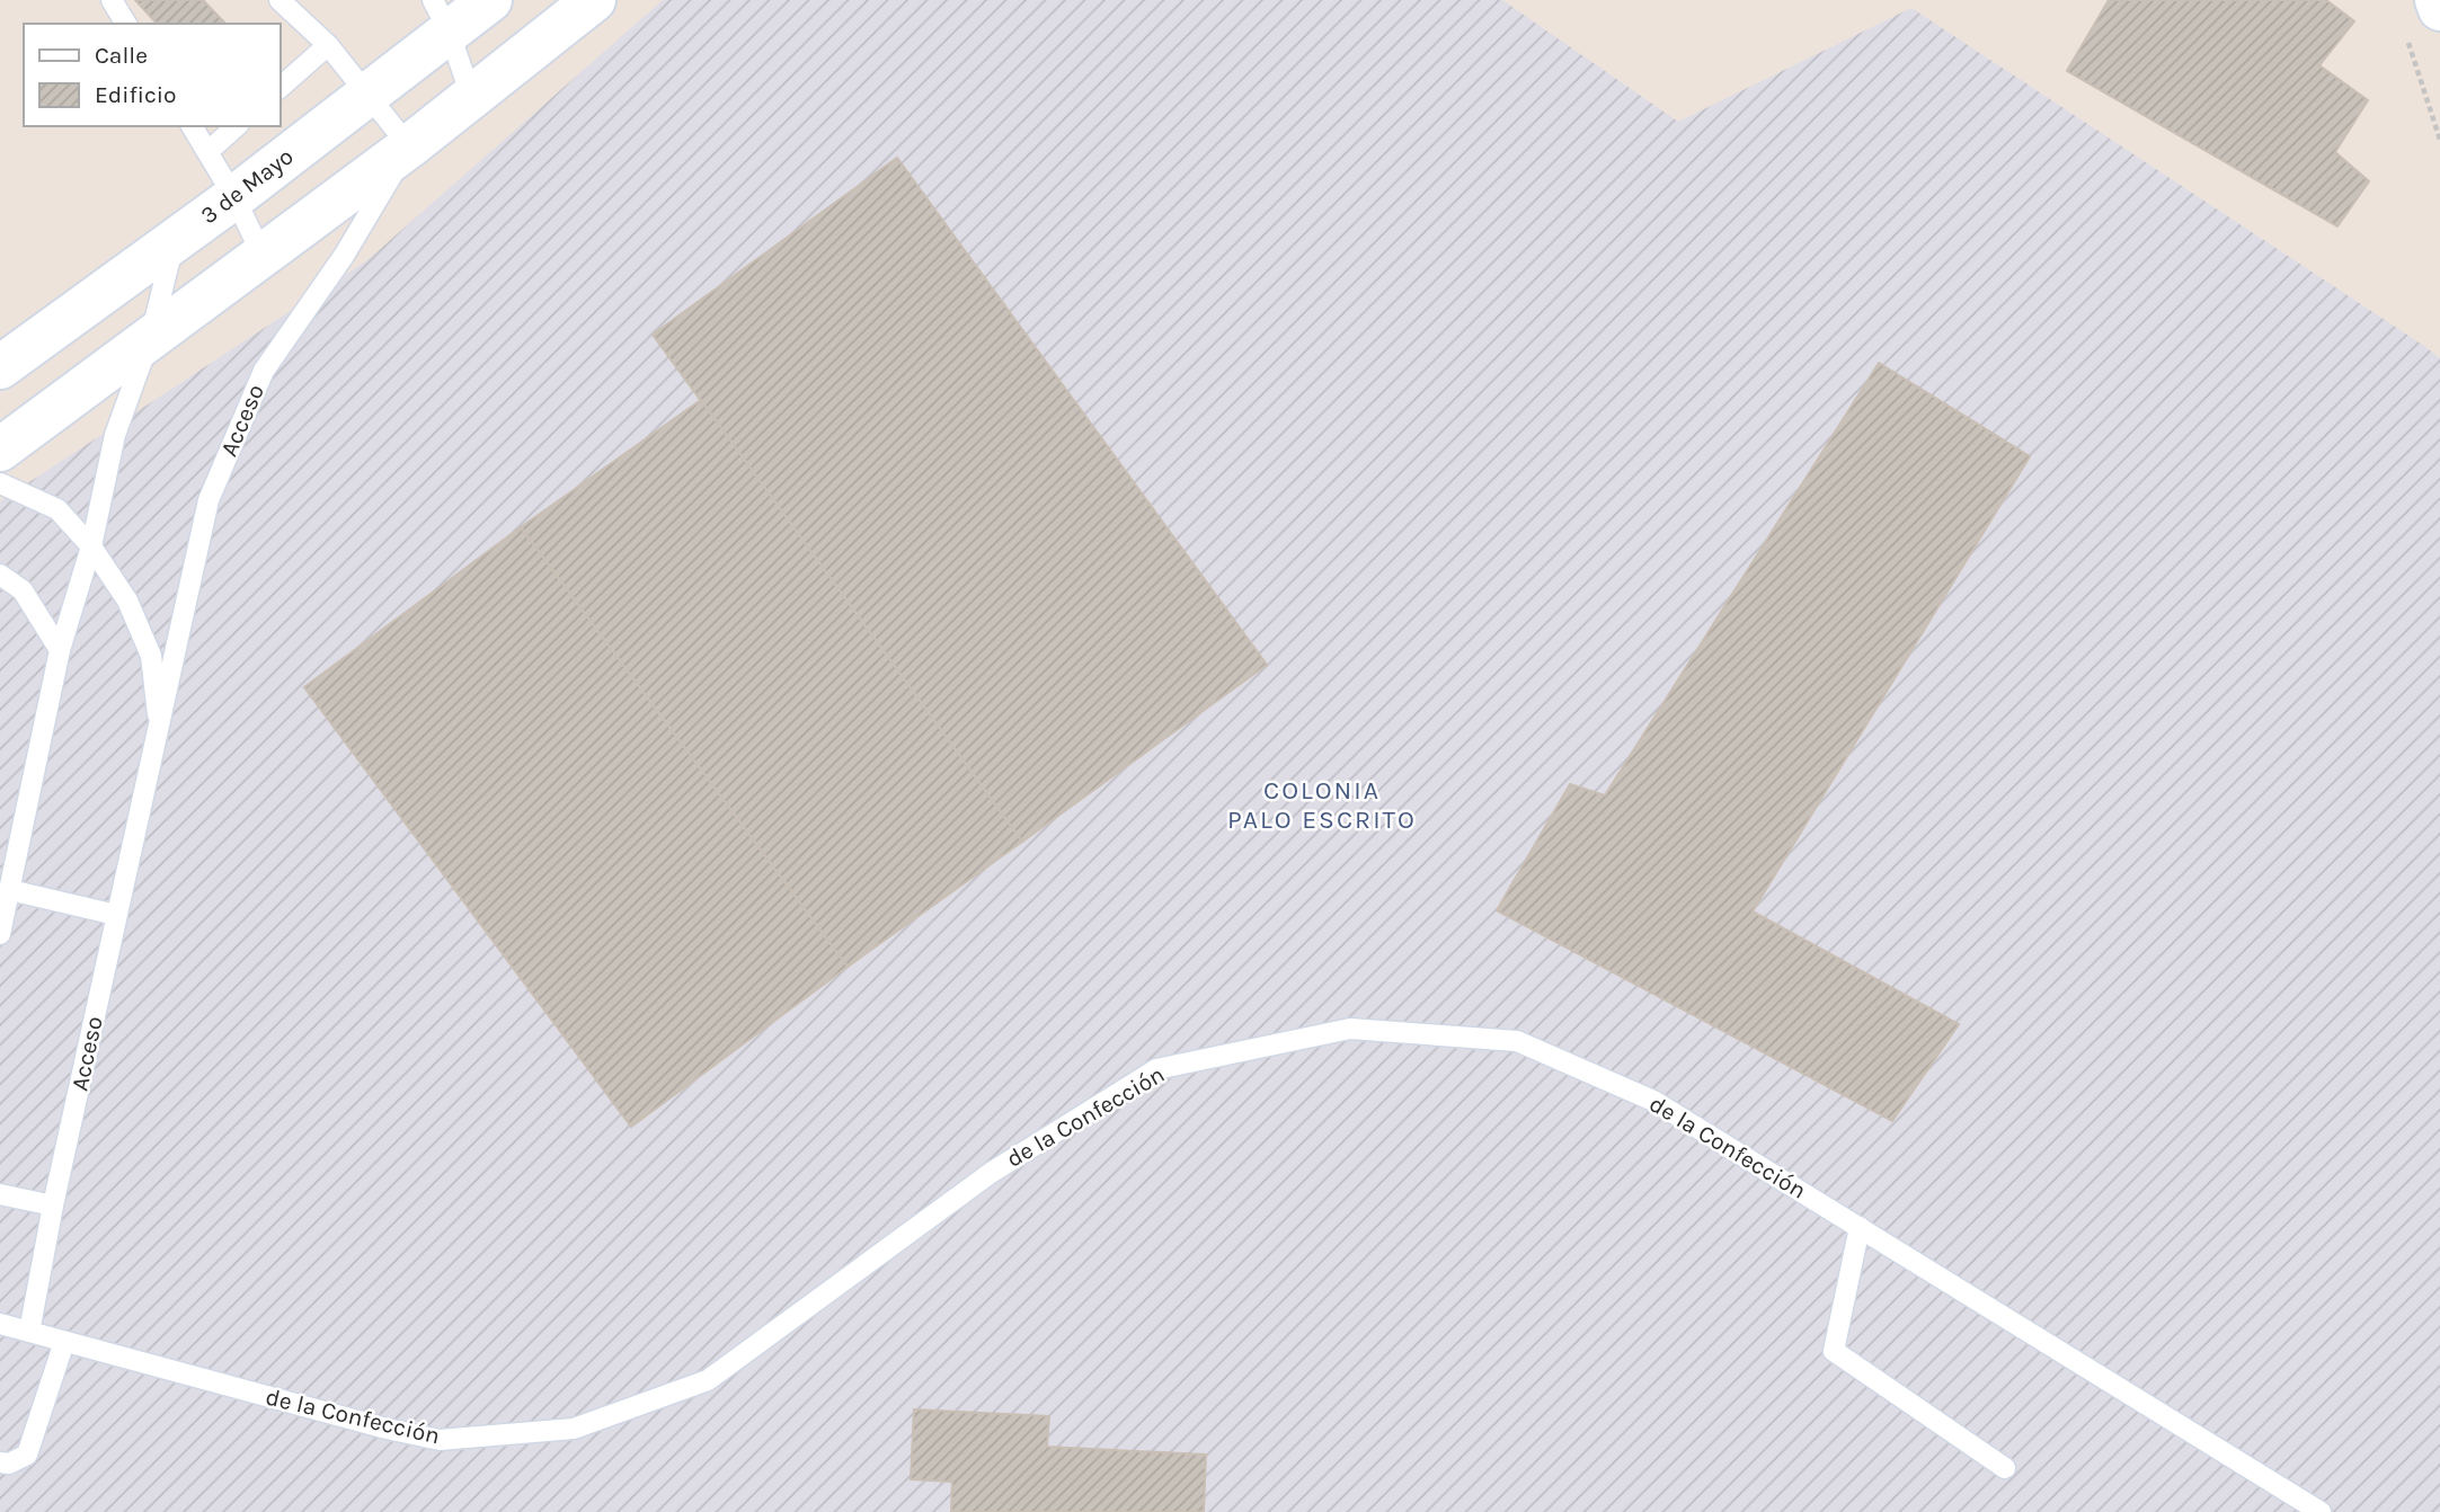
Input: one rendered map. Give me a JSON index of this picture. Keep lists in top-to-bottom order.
{
  "streets": {
    "main road": ["3 de Mayo"],
    "lane": ["Acceso", "de la Confección"]
  },
  "crossings": [
    ["Acceso", "de la Confección"]
  ],
  "districts": ["COLONIA PALO ESCRITO"],
  "legend": ["Calle", "Edificio"]
}
